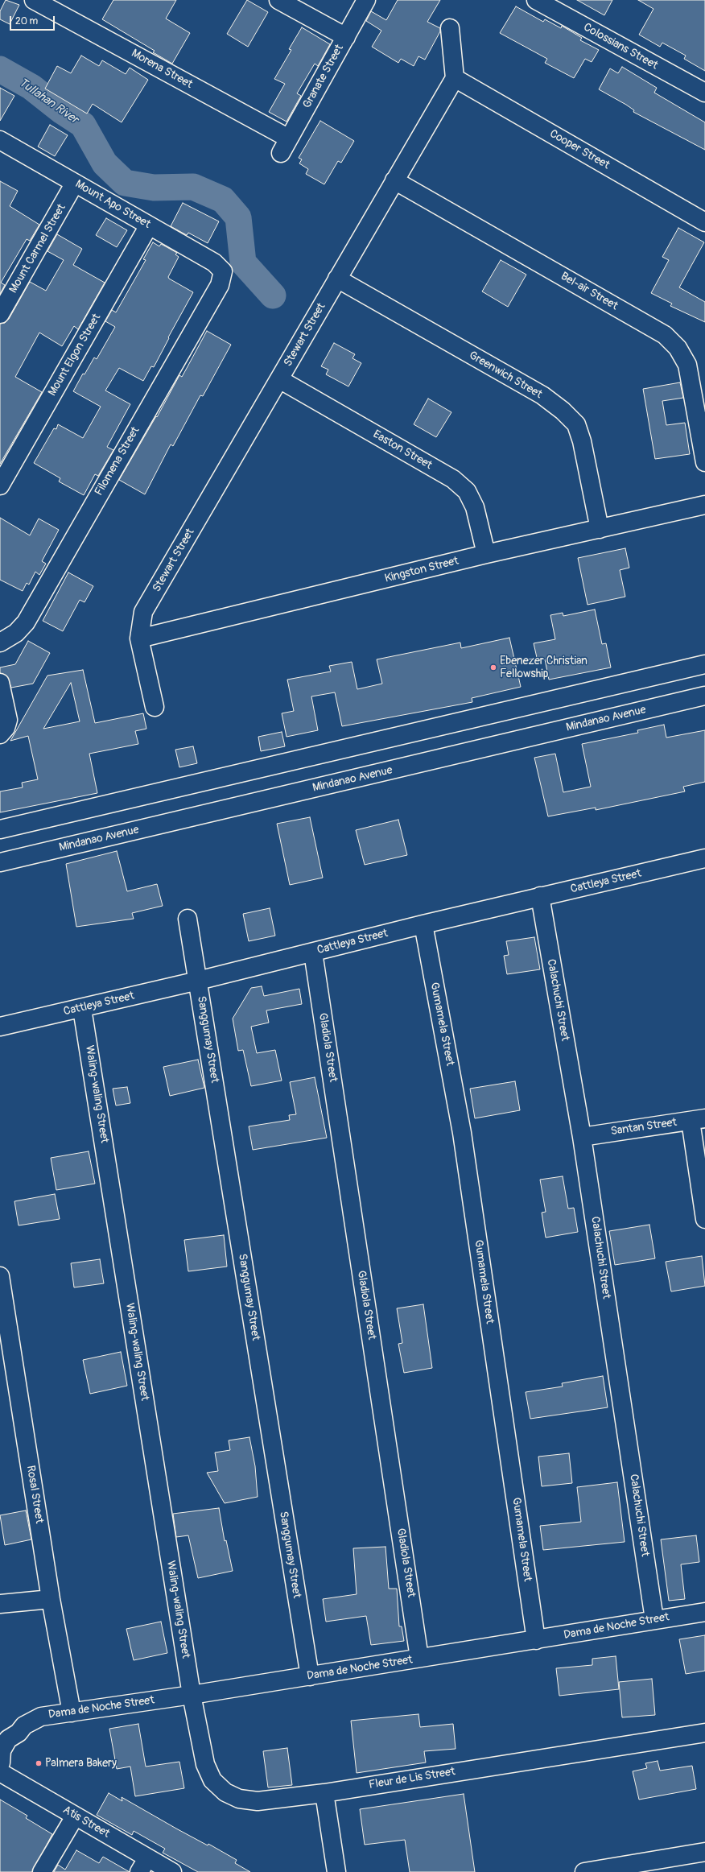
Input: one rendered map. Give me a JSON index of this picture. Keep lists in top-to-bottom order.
{
  "streets": {
    "street": [
      "Colossians Street",
      "Morena Street",
      "Granate Street",
      "Cooper Street",
      "Mount Apo Street",
      "Mount Carmel Street",
      "Bel-air Street",
      "Stewart Street",
      "Mount Elgon Street",
      "Greenwich Street",
      "Easton Street",
      "Filomena Street",
      "Kingston Street",
      "Mindanao Avenue",
      "Cattleya Street",
      "Calachuchi Street",
      "Gumamela Street",
      "Sanggumay Street",
      "Gladiola Street",
      "Waling-waling Street",
      "Santan Street",
      "Rosal Street",
      "Dama de Noche Street",
      "Fleur de Lis Street",
      "Atis Street"
    ]
  },
  "crossings": [
    ["Morena Street", "Granate Street"],
    ["Cooper Street", "Stewart Street"],
    ["Mount Apo Street", "Mount Carmel Street"],
    ["Mount Apo Street", "Mount Elgon Street"],
    ["Mount Apo Street", "Filomena Street"],
    ["Bel-air Street", "Stewart Street"],
    ["Stewart Street", "Greenwich Street"],
    ["Stewart Street", "Easton Street"],
    ["Stewart Street", "Kingston Street"],
    ["Greenwich Street", "Kingston Street"],
    ["Easton Street", "Kingston Street"],
    ["Cattleya Street", "Calachuchi Street"],
    ["Cattleya Street", "Gumamela Street"],
    ["Cattleya Street", "Sanggumay Street"],
    ["Cattleya Street", "Gladiola Street"],
    ["Cattleya Street", "Waling-waling Street"],
    ["Calachuchi Street", "Santan Street"],
    ["Calachuchi Street", "Dama de Noche Street"],
    ["Gumamela Street", "Dama de Noche Street"],
    ["Sanggumay Street", "Dama de Noche Street"],
    ["Gladiola Street", "Dama de Noche Street"],
    ["Waling-waling Street", "Dama de Noche Street"],
    ["Waling-waling Street", "Fleur de Lis Street"],
    ["Rosal Street", "Dama de Noche Street"],
    ["Dama de Noche Street", "Fleur de Lis Street"],
    ["Dama de Noche Street", "Atis Street"]
  ],
  "water": ["Tullahan River"],
  "places": ["Ebenezer Christian Fellowship", "Palmera Bakery"],
  "scale_bar": "20 m"
}
